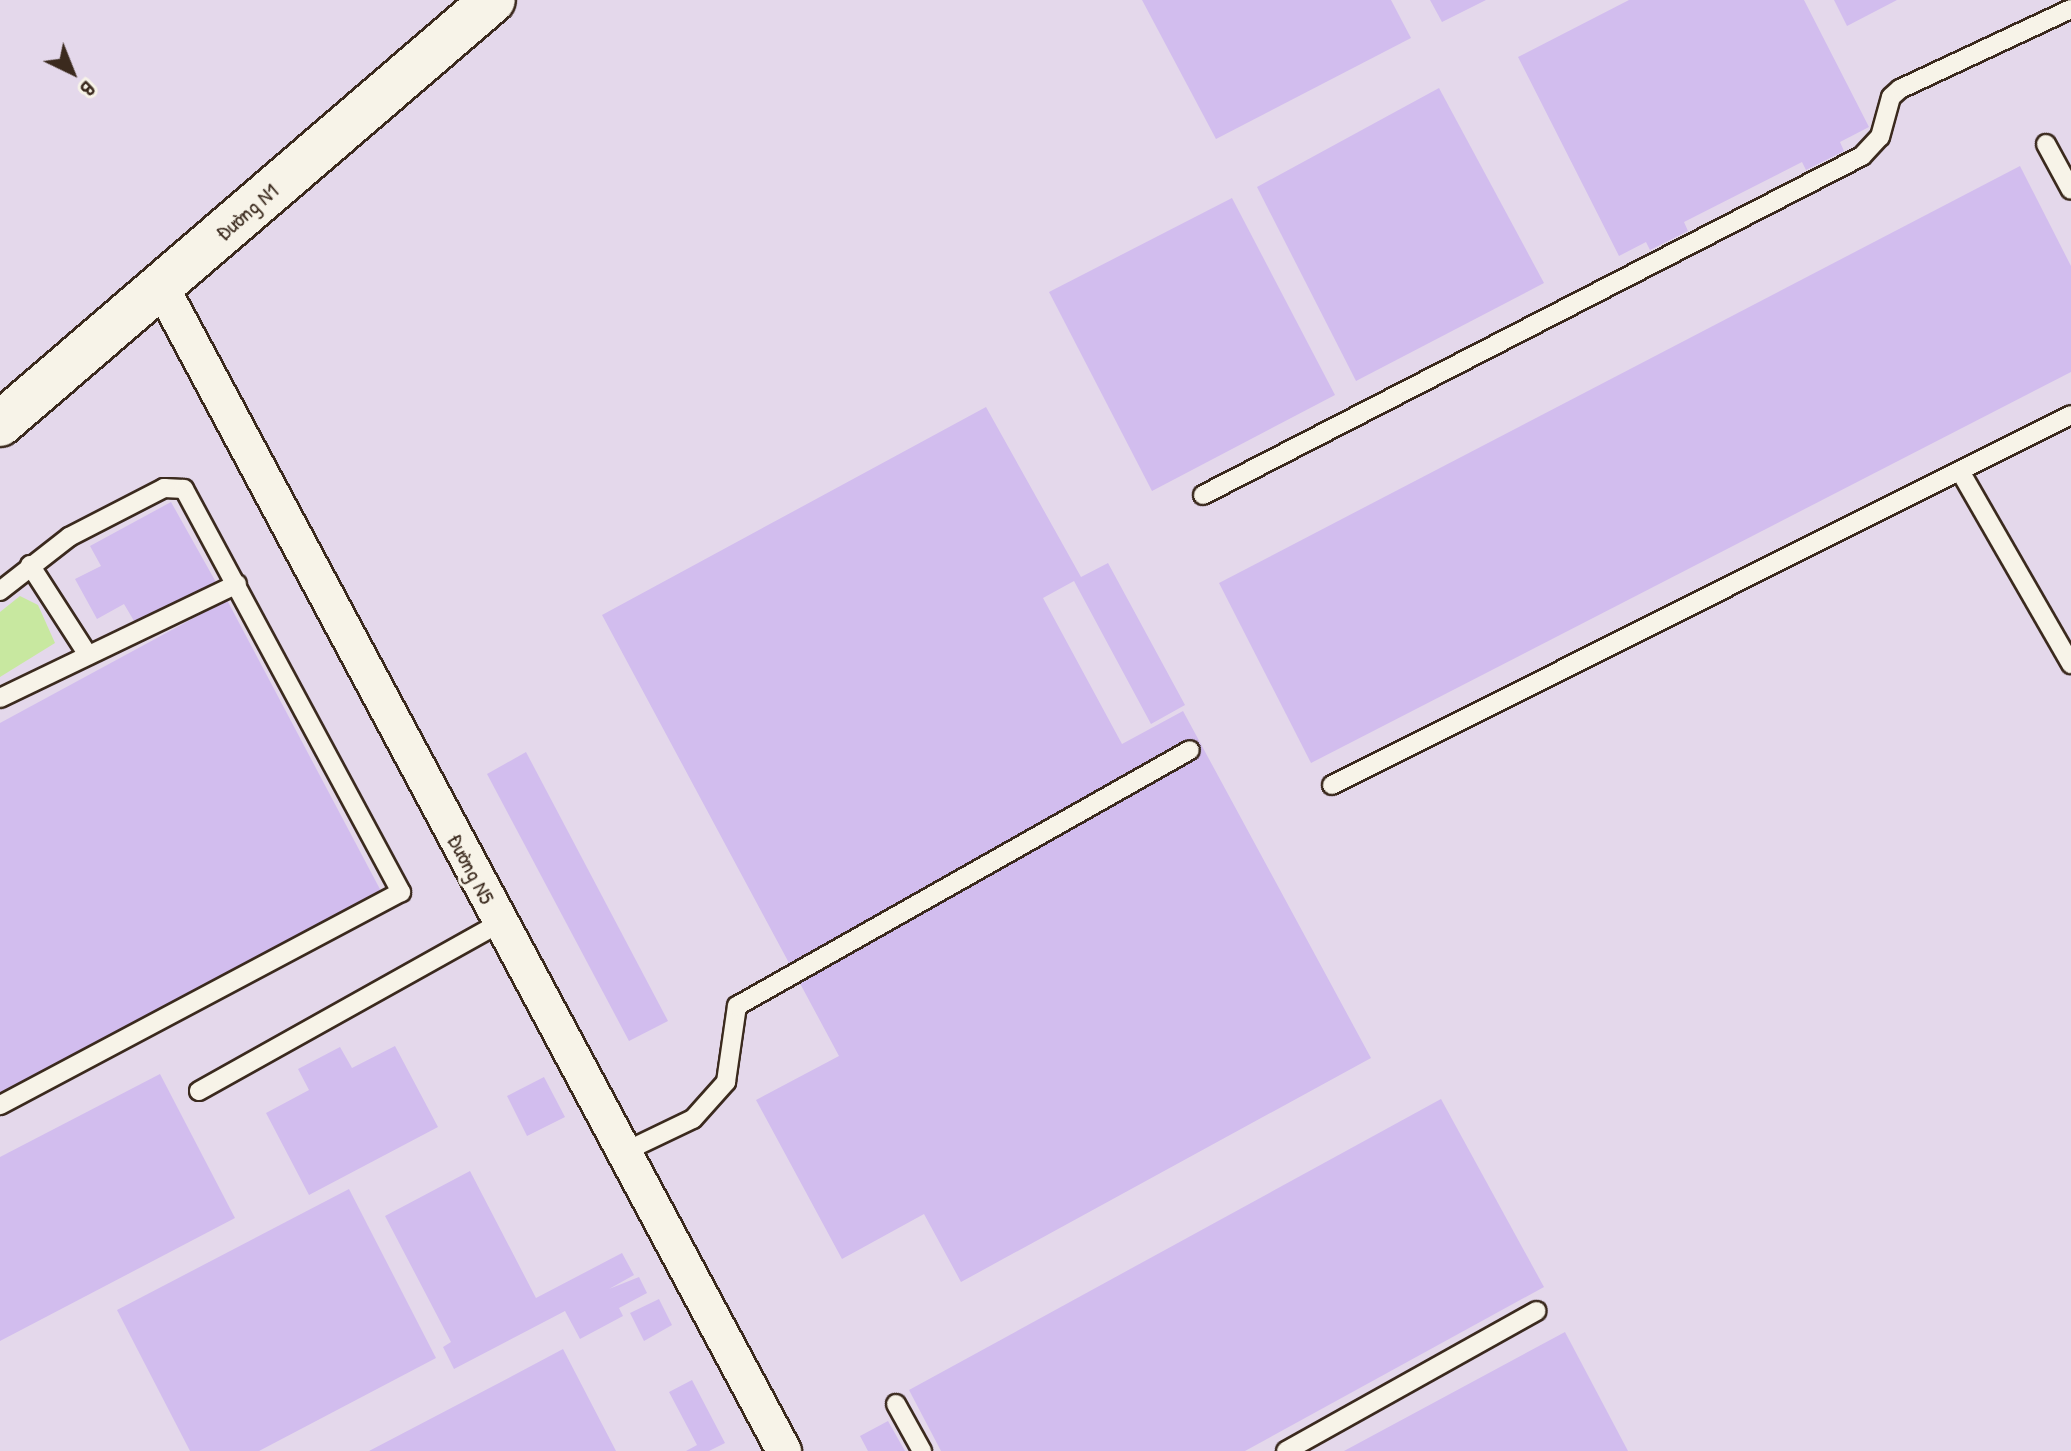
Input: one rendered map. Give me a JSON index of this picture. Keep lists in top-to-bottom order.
{
  "streets": {
    "street": ["Đường N1", "Đường N5"]
  },
  "crossings": [
    ["Đường N1", "Đường N5"]
  ],
  "north": "bottom right"
}
